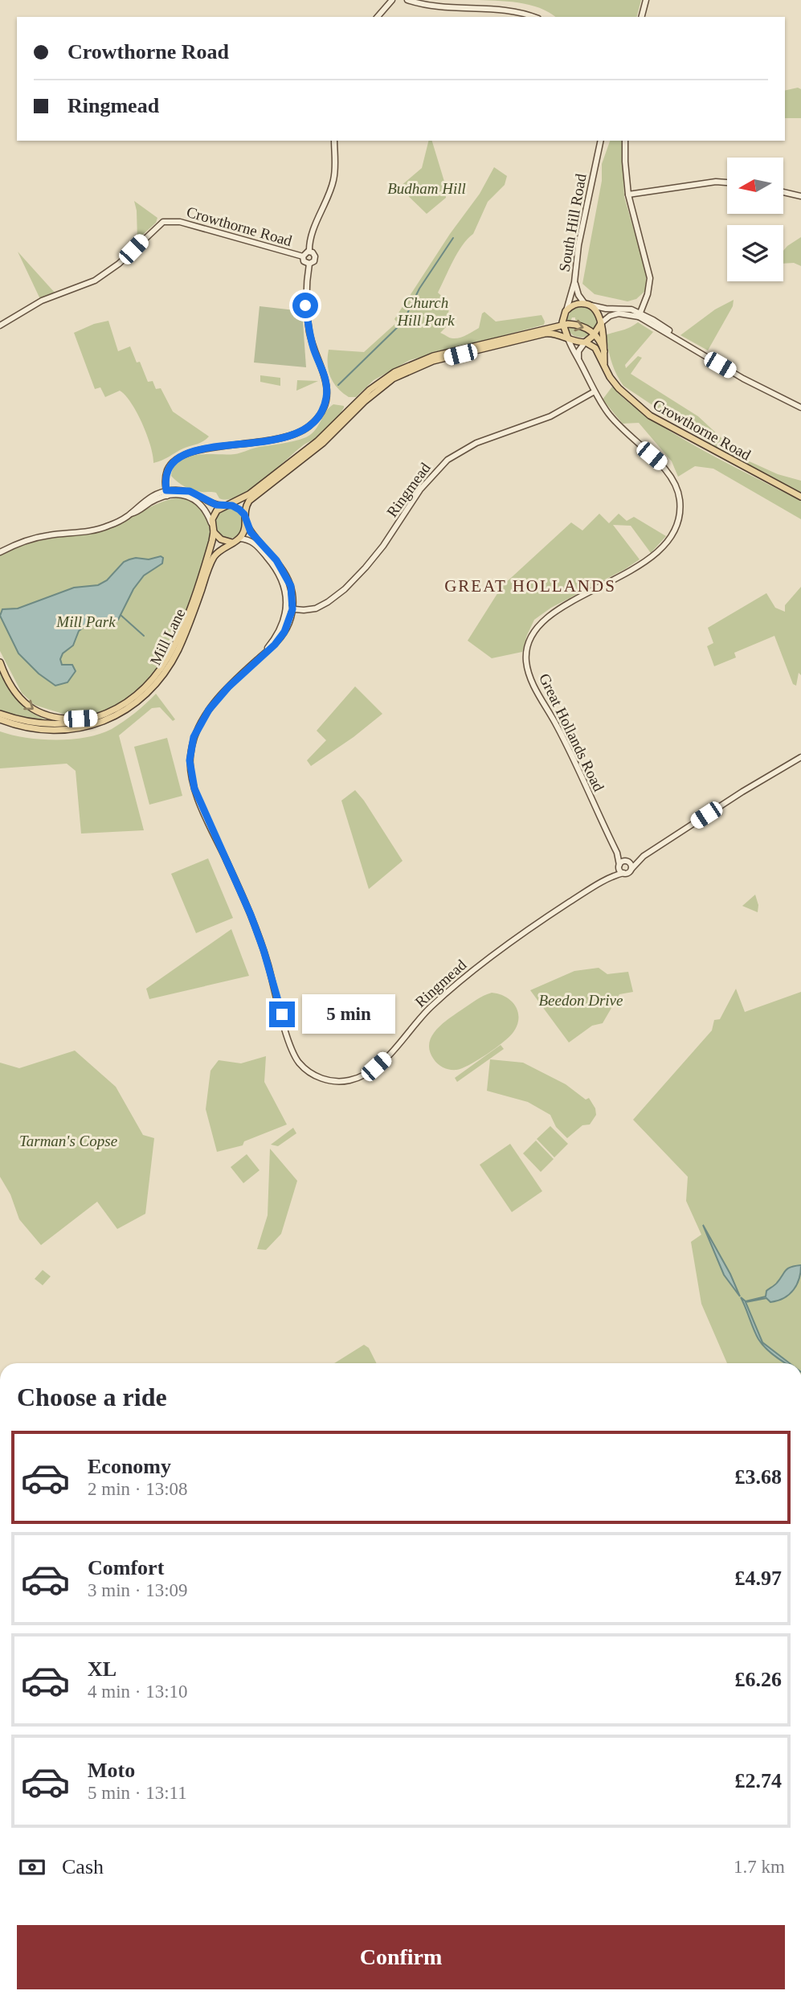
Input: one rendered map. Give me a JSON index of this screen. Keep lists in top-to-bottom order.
{
  "streets": {
    "main road": ["Crowthorne Road", "Mill Lane"],
    "street": ["South Hill Road", "Ringmead", "Great Hollands Road"]
  },
  "crossings": [
    ["Ringmead", "Great Hollands Road"]
  ],
  "districts": ["GREAT HOLLANDS"],
  "parks": [
    "Budham Hill",
    "Church Hill Park",
    "Mill Park",
    "Beedon Drive",
    "Tarman's Copse"
  ],
  "north": "left",
  "page": {
    "banner": ["Crowthorne Road", "Ringmead"],
    "bubble": "5 min",
    "heading": "Choose a ride",
    "list": [
      {
        "name": "Economy",
        "note": "2 min · 13:08",
        "value": "£3.68"
      },
      {
        "name": "Comfort",
        "note": "3 min · 13:09",
        "value": "£4.97"
      },
      {
        "name": "XL",
        "note": "4 min · 13:10",
        "value": "£6.26"
      },
      {
        "name": "Moto",
        "note": "5 min · 13:11",
        "value": "£2.74"
      }
    ],
    "pay": ["Cash", "1.7 km"],
    "buttons": "Confirm"
  }
}
